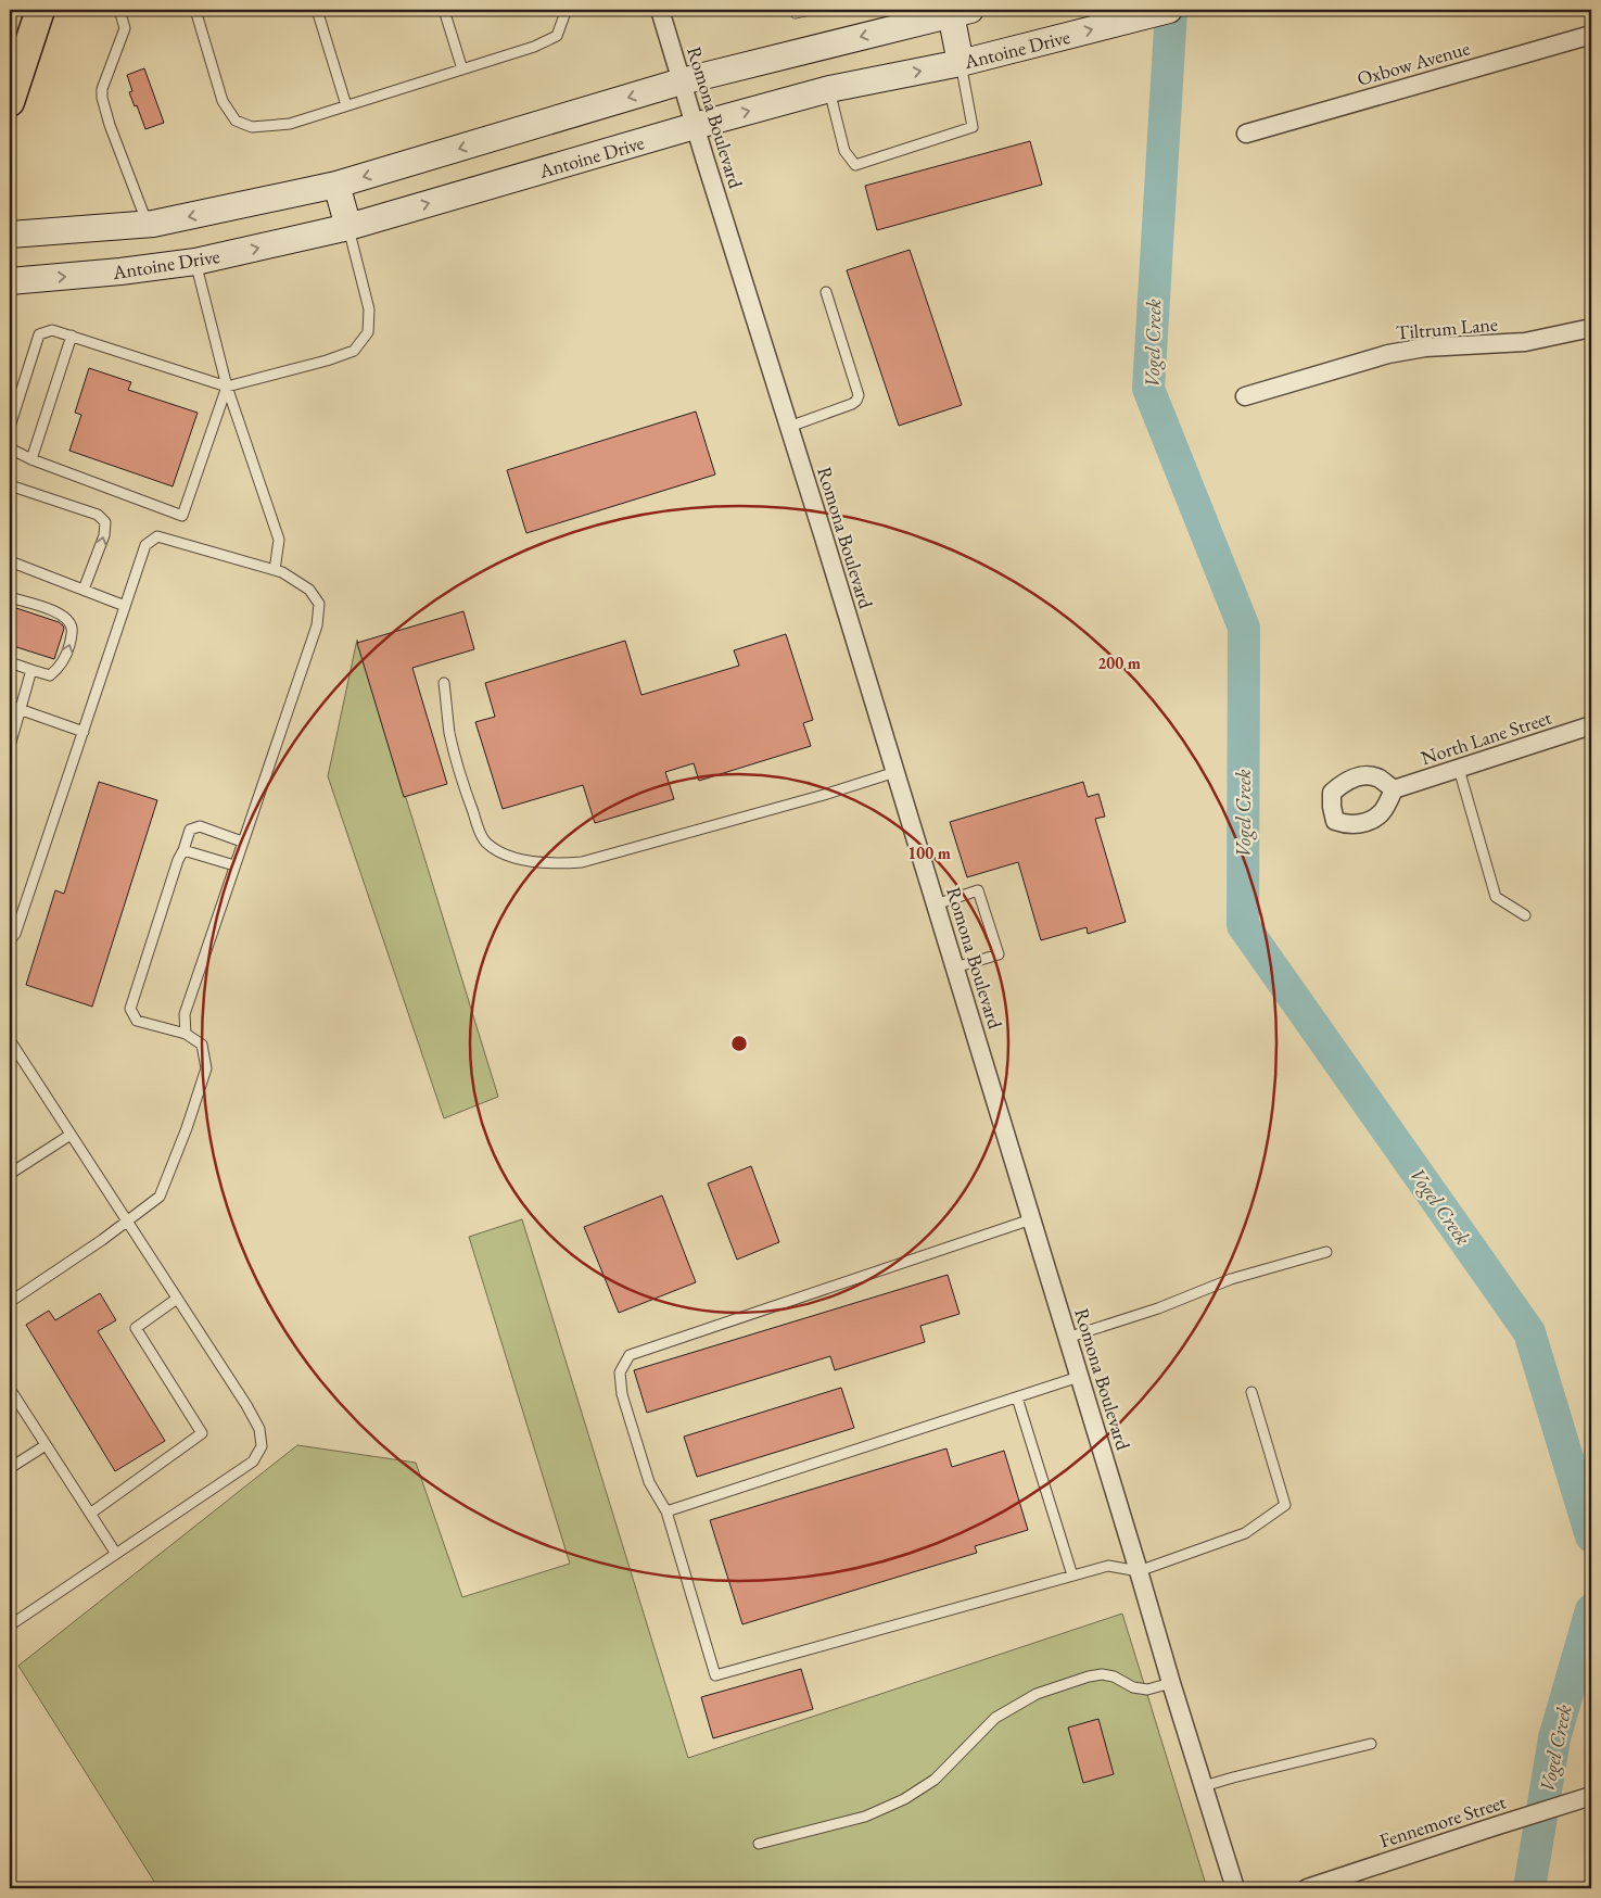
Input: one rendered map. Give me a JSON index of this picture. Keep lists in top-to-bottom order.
{
  "streets": {
    "main road": ["Antoine Drive"],
    "street": [
      "Oxbow Avenue",
      "Romona Boulevard",
      "Tiltrum Lane",
      "North Lane Street",
      "Fennemore Street"
    ]
  },
  "crossings": [
    ["Antoine Drive", "Romona Boulevard"]
  ],
  "water": ["Vogel Creek"],
  "rings": ["200 m", "100 m"]
}
